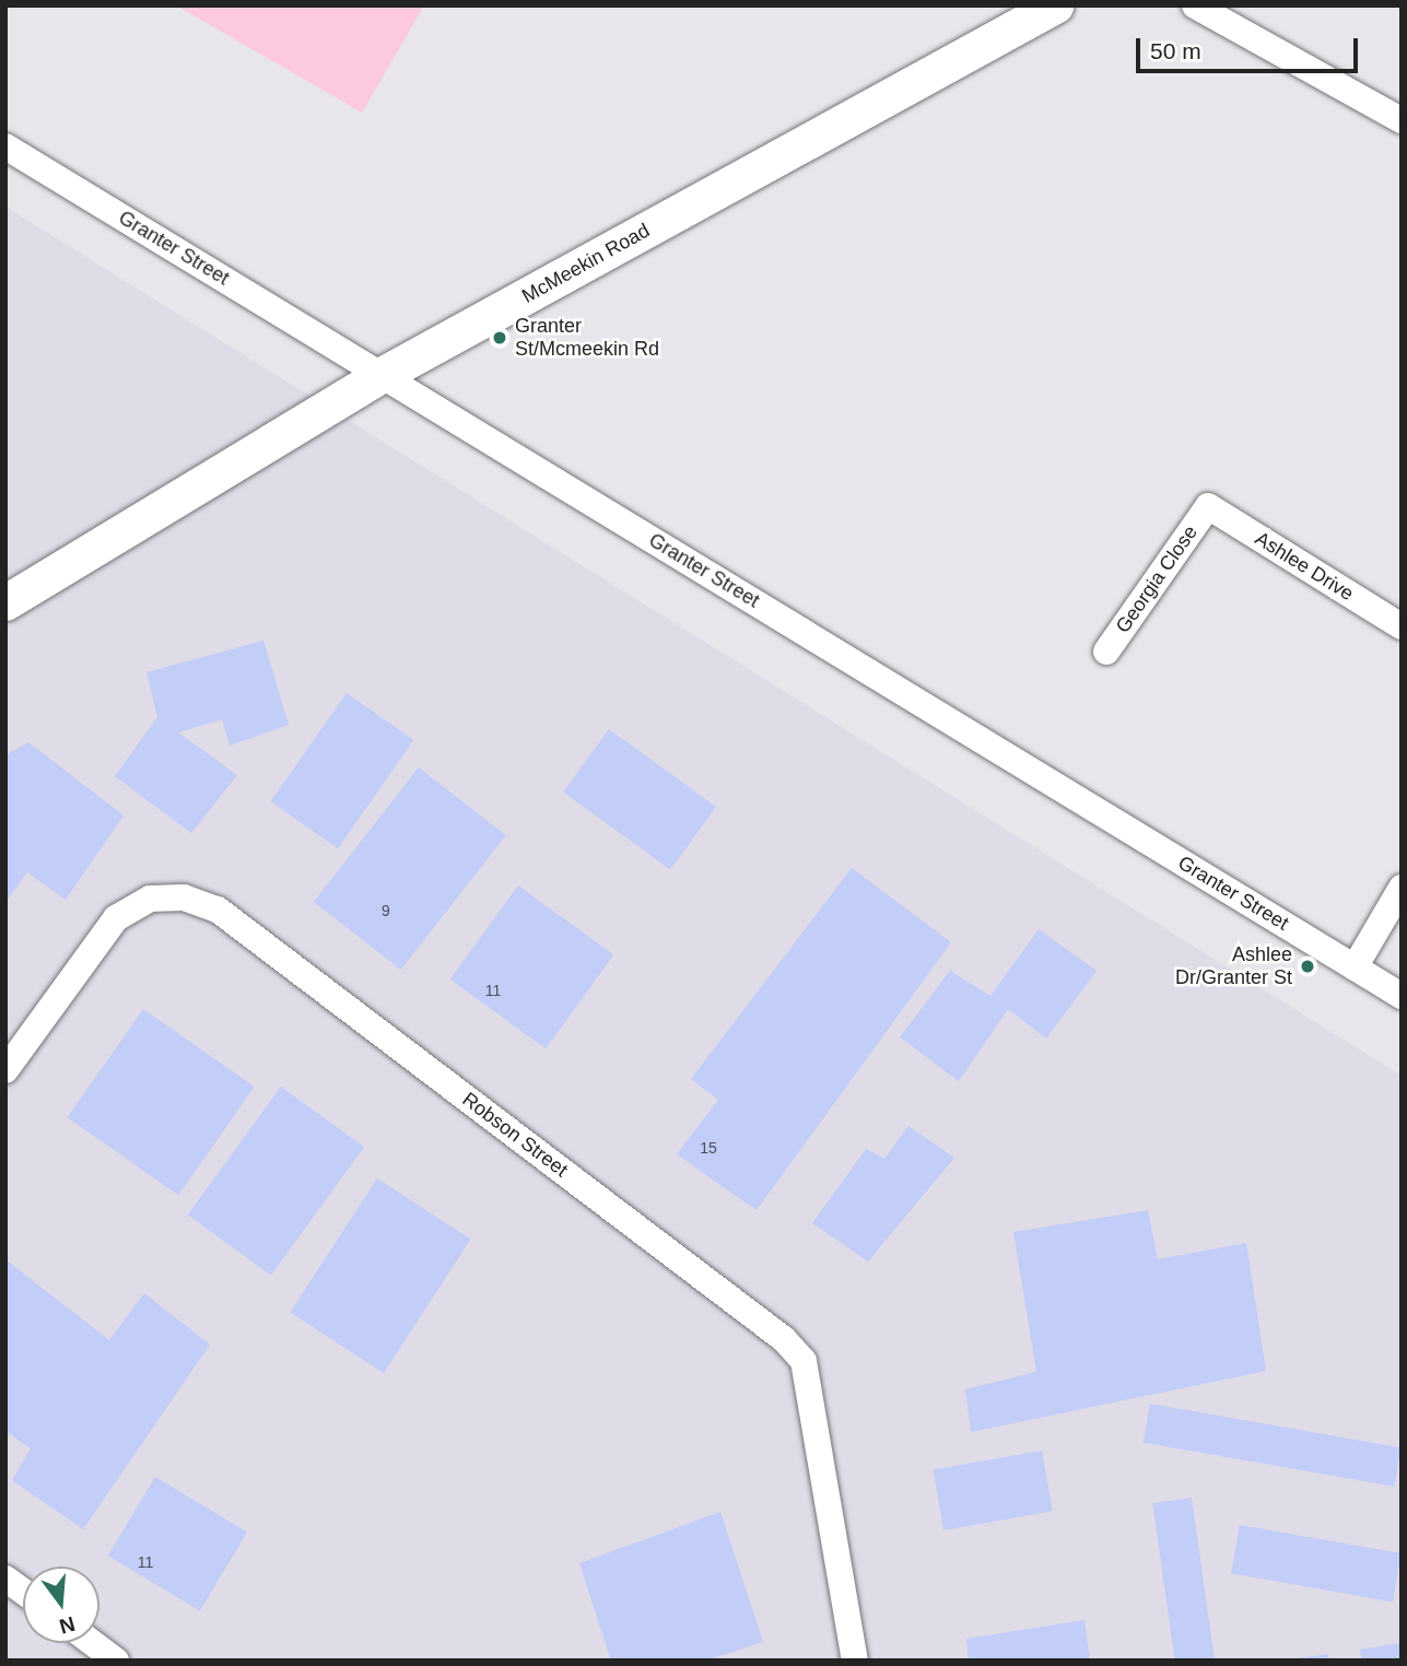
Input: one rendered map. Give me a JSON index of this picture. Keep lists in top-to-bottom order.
{
  "streets": {
    "street": [
      "Granter Street",
      "McMeekin Road",
      "Ashlee Drive",
      "Georgia Close",
      "Robson Street"
    ]
  },
  "crossings": [
    ["Granter Street", "McMeekin Road"],
    ["Ashlee Drive", "Georgia Close"]
  ],
  "places": ["Granter St/Mcmeekin Rd", "Ashlee Dr/Granter St"],
  "house_numbers": [
    "9",
    "11",
    "15",
    "11"
  ],
  "scale_bar": "50 m",
  "north": "bottom"
}
